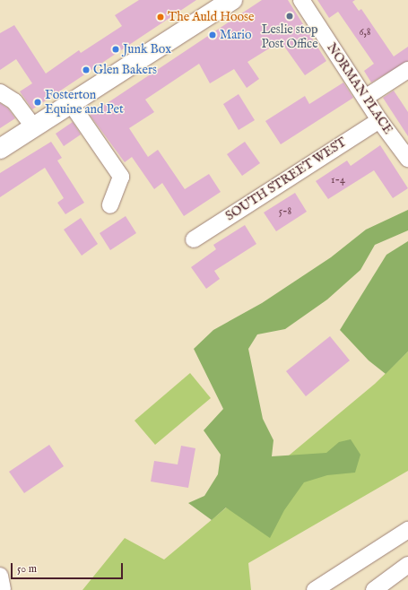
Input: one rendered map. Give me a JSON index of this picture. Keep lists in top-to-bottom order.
{
  "streets": {
    "street": ["NORMAN PLACE", "SOUTH STREET WEST"]
  },
  "crossings": [
    ["NORMAN PLACE", "SOUTH STREET WEST"]
  ],
  "places": [
    "Leslie stop Post Office",
    "The Auld Hoose",
    "Mario",
    "Junk Box",
    "Glen Bakers",
    "Fosterton Equine and Pet"
  ],
  "house_numbers": ["6,8", "1-4", "5-8"],
  "scale_bar": "50 m"
}
